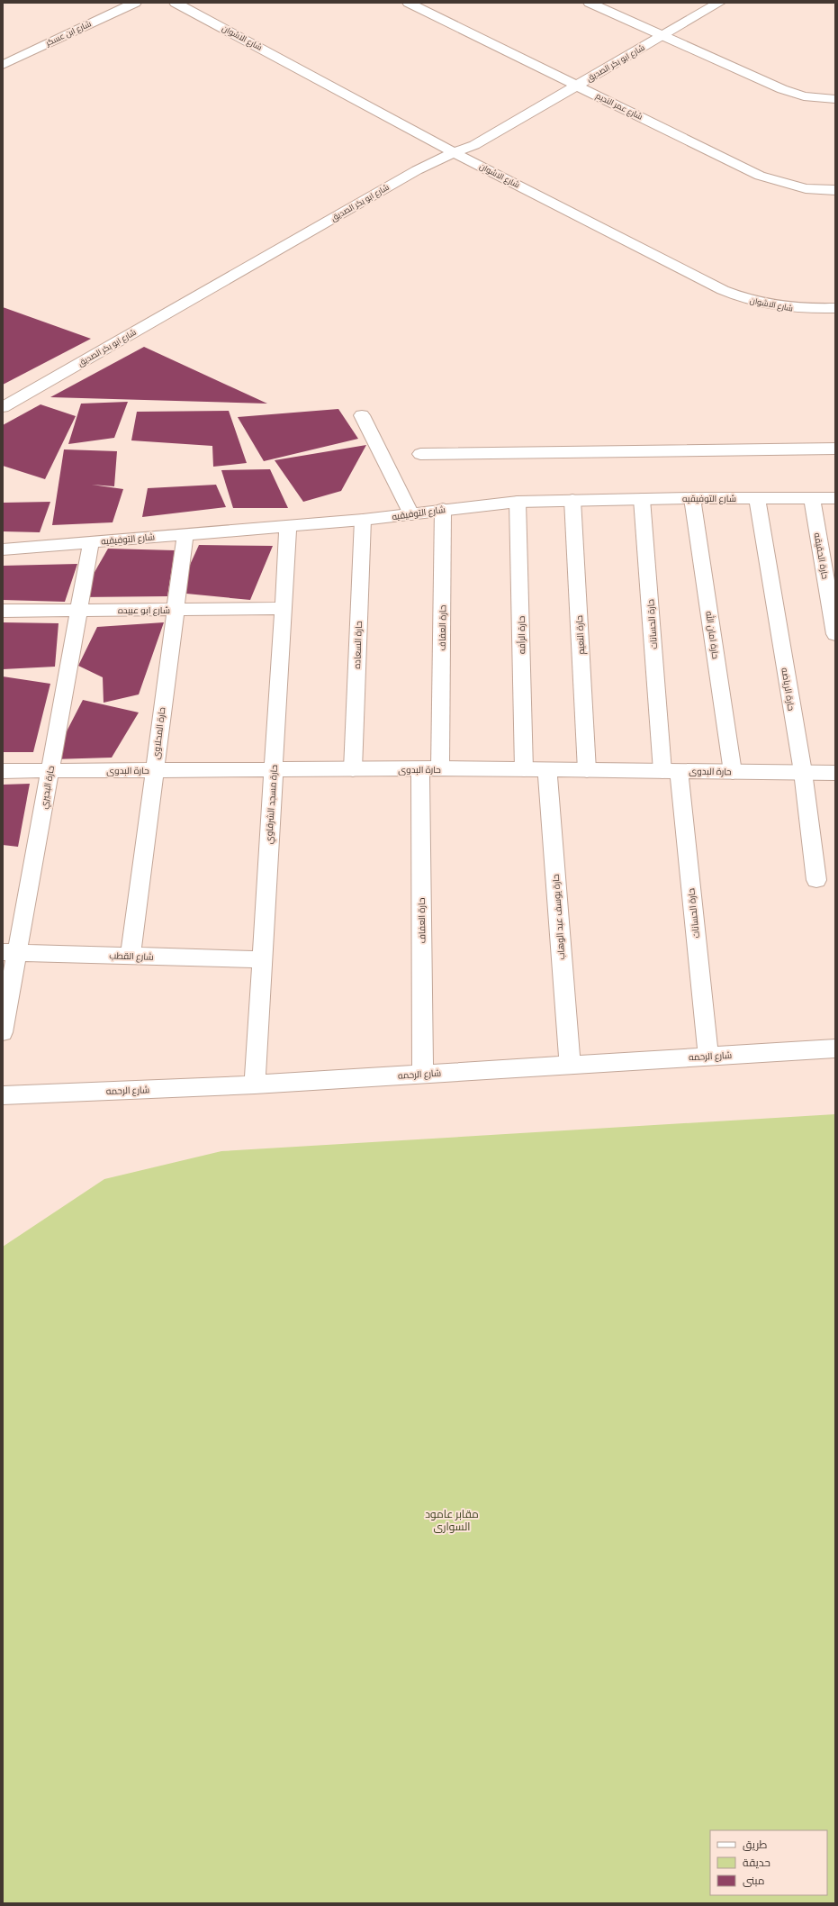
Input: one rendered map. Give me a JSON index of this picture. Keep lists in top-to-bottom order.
{
  "streets": {
    "street": [
      "شارع ابن عسكر",
      "شارع الاشوان",
      "شارع ابو بكر الصديق",
      "شارع عمر النديم",
      "شارع التوفيقيه",
      "حارة الحقيقه",
      "شارع ابو عبيده",
      "حارة الحسانات",
      "حارة العفاف",
      "حارة الرأفه",
      "حارة النعيم",
      "حارة امان الله",
      "حارة السعاده",
      "حارة الرياضه",
      "حارة المحلاوى",
      "حارة البدوى",
      "حارة البحيري",
      "حارة مسجد الشرقاوي",
      "حارة يوسف عبد الوهاب",
      "شارع القطب",
      "شارع الرحمه"
    ]
  },
  "crossings": [
    ["شارع الاشوان", "شارع ابو بكر الصديق"],
    ["شارع ابو بكر الصديق", "شارع عمر النديم"],
    ["شارع التوفيقيه", "حارة الحقيقه"],
    ["شارع التوفيقيه", "حارة الحسانات"],
    ["شارع التوفيقيه", "حارة العفاف"],
    ["شارع التوفيقيه", "حارة الرأفه"],
    ["شارع التوفيقيه", "حارة النعيم"],
    ["شارع التوفيقيه", "حارة امان الله"],
    ["شارع التوفيقيه", "حارة السعاده"],
    ["شارع التوفيقيه", "حارة الرياضه"],
    ["شارع التوفيقيه", "حارة المحلاوى"],
    ["شارع التوفيقيه", "حارة البحيري"],
    ["شارع التوفيقيه", "حارة مسجد الشرقاوي"],
    ["شارع ابو عبيده", "حارة المحلاوى"],
    ["شارع ابو عبيده", "حارة البحيري"],
    ["شارع ابو عبيده", "حارة مسجد الشرقاوي"],
    ["حارة الحسانات", "حارة البدوى"],
    ["حارة الحسانات", "شارع الرحمه"],
    ["حارة العفاف", "حارة البدوى"],
    ["حارة العفاف", "شارع الرحمه"],
    ["حارة الرأفه", "حارة البدوى"],
    ["حارة النعيم", "حارة البدوى"],
    ["حارة امان الله", "حارة البدوى"],
    ["حارة السعاده", "حارة البدوى"],
    ["حارة الرياضه", "حارة البدوى"],
    ["حارة المحلاوى", "حارة البدوى"],
    ["حارة المحلاوى", "شارع القطب"],
    ["حارة البدوى", "حارة البحيري"],
    ["حارة البدوى", "حارة مسجد الشرقاوي"],
    ["حارة البدوى", "حارة يوسف عبد الوهاب"],
    ["حارة البحيري", "شارع القطب"],
    ["حارة مسجد الشرقاوي", "شارع القطب"],
    ["حارة مسجد الشرقاوي", "شارع الرحمه"],
    ["حارة يوسف عبد الوهاب", "شارع الرحمه"]
  ],
  "parks": ["مقابر عامود السوارى"],
  "legend": ["طريق", "حديقة", "مبنى"]
}
